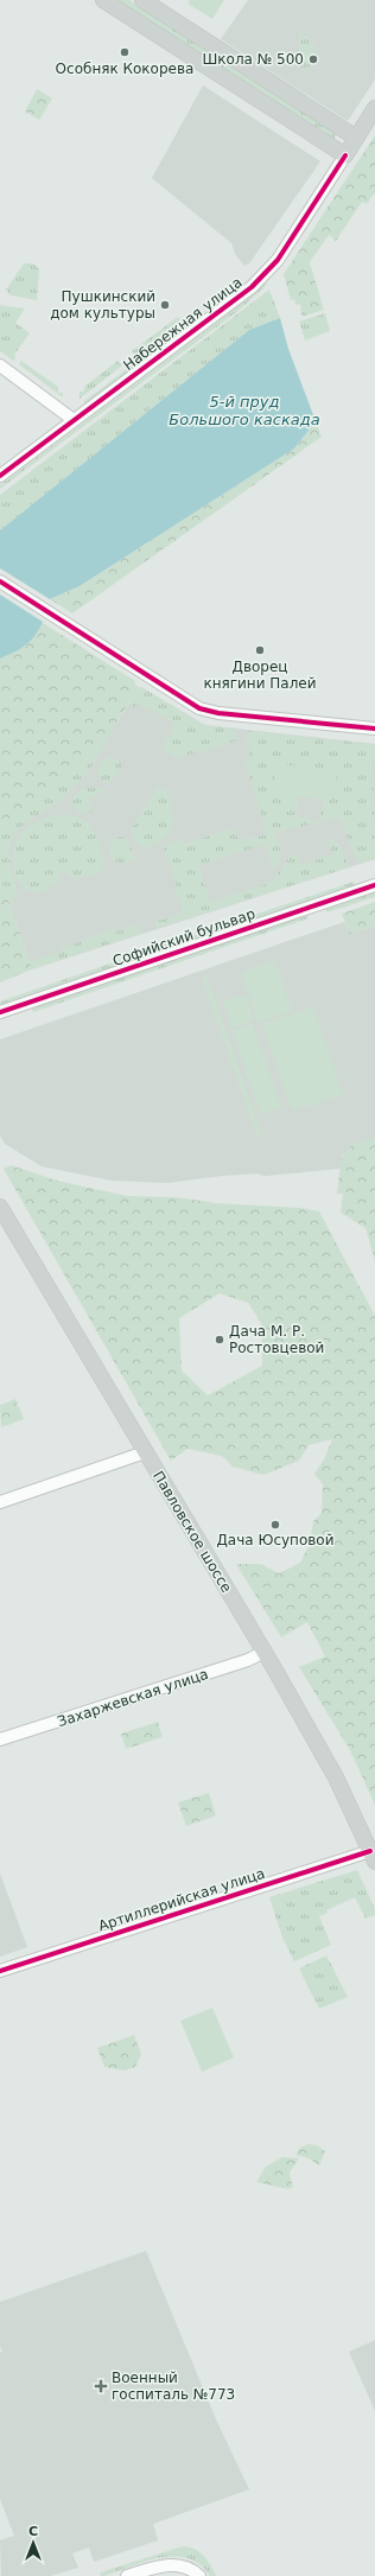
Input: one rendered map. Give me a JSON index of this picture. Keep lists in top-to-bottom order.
{
  "streets": {
    "main road": ["Павловское шоссе"],
    "street": [
      "Набережная улица",
      "Софийский бульвар",
      "Захаржевская улица",
      "Артиллерийская улица"
    ]
  },
  "crossings": [
    ["Павловское шоссе", "Захаржевская улица"],
    ["Павловское шоссе", "Артиллерийская улица"]
  ],
  "water": ["5-й пруд Большого каскада"],
  "places": {
    "other": [
      "Особняк Кокорева",
      "Школа № 500",
      "Пушкинский дом культуры",
      "Дворец княгини Палей",
      "Дача М. Р. Ростовцевой",
      "Дача Юсуповой"
    ],
    "health": ["Военный госпиталь №773"]
  },
  "north": "top"
}
